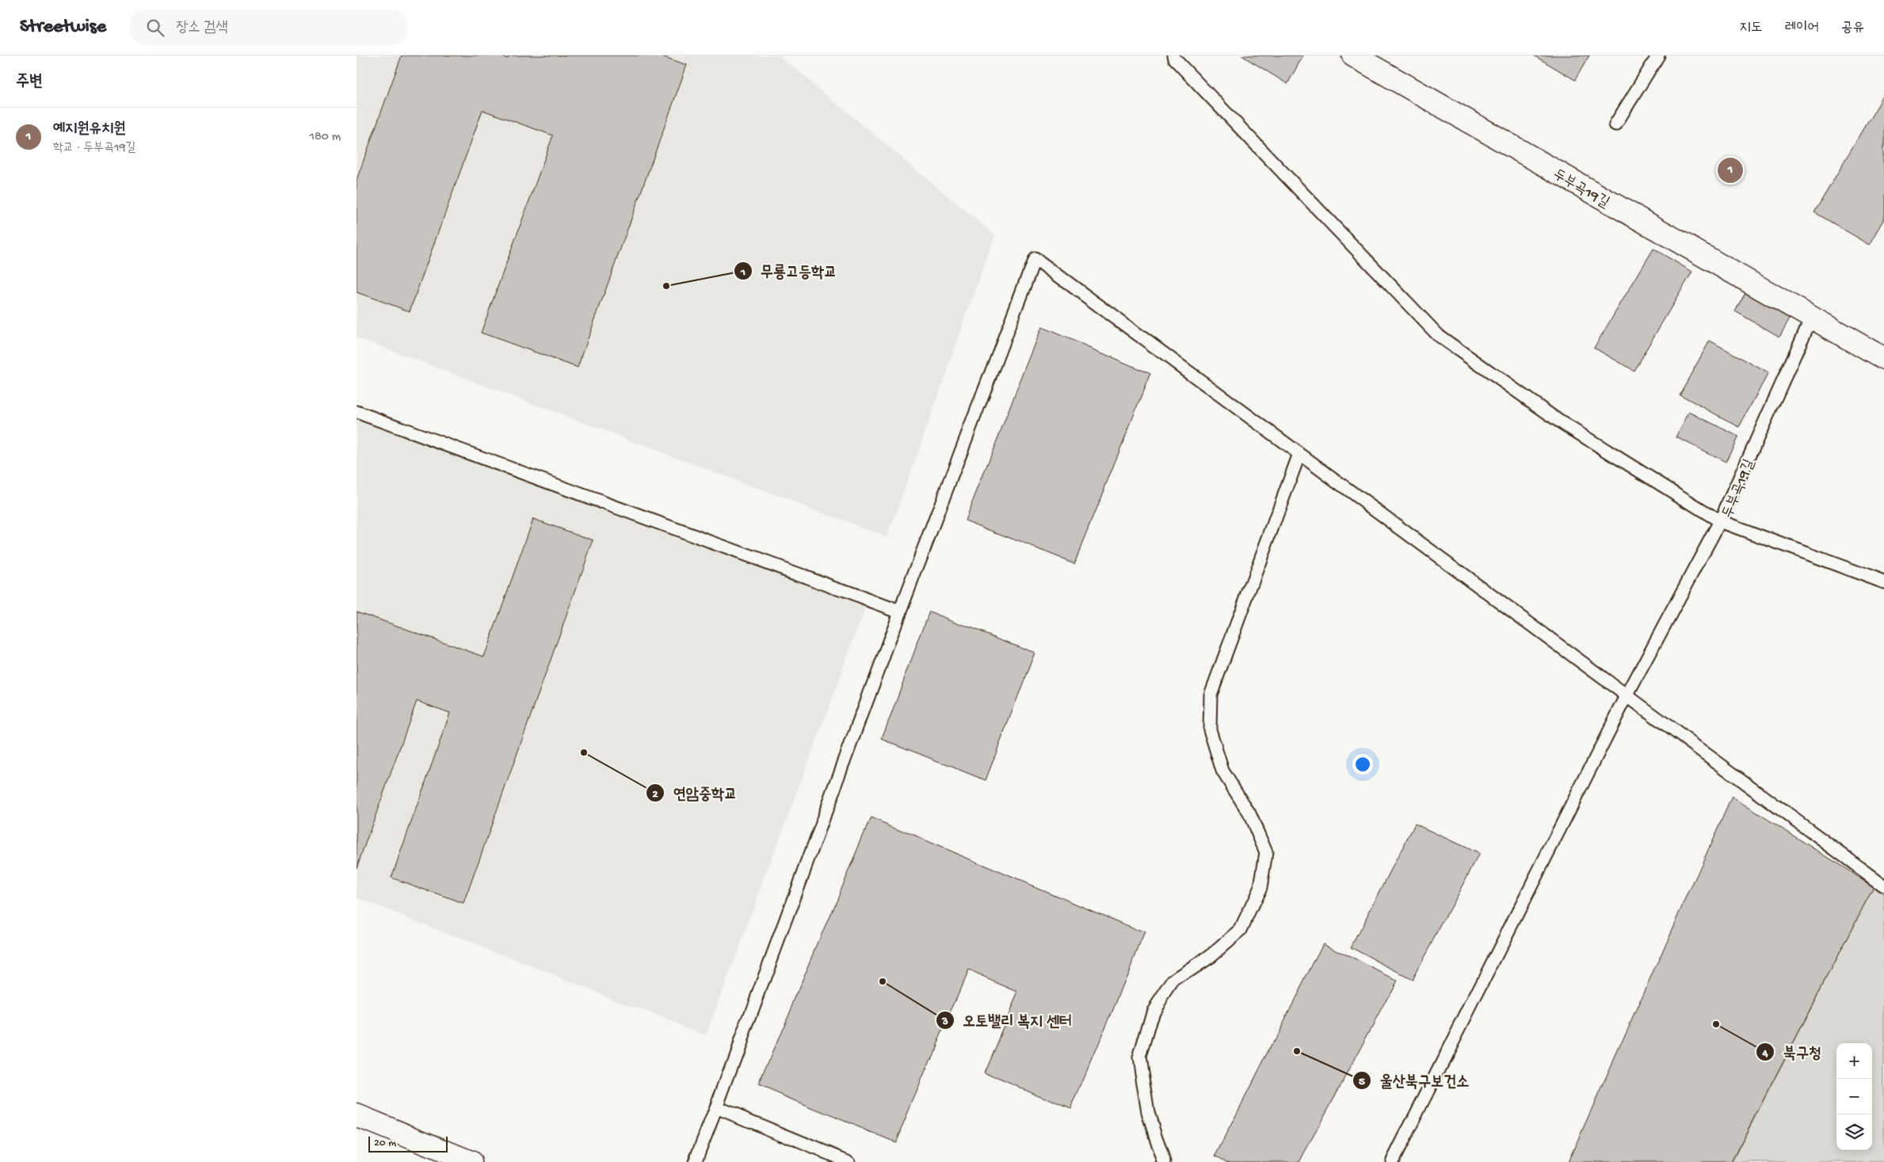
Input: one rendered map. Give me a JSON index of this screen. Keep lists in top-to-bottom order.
{
  "streets": {
    "street": ["두부곡19길"]
  },
  "places": [
    "무룡고등학교",
    "연암중학교",
    "오토밸리 복지 센터",
    "북구청",
    "울산북구보건소"
  ],
  "scale_bar": "20 m",
  "page": {
    "header": "Streetwise",
    "search": "장소 검색",
    "nav": ["지도", "레이어", "공유"],
    "heading": "주변",
    "list": [
      {
        "mark": "1",
        "name": "예지원유치원",
        "note": "학교 · 두부곡19길",
        "value": "180 m"
      }
    ],
    "pins": "1",
    "map_buttons": ["+", "−"],
    "scale": "20 m"
  }
}
